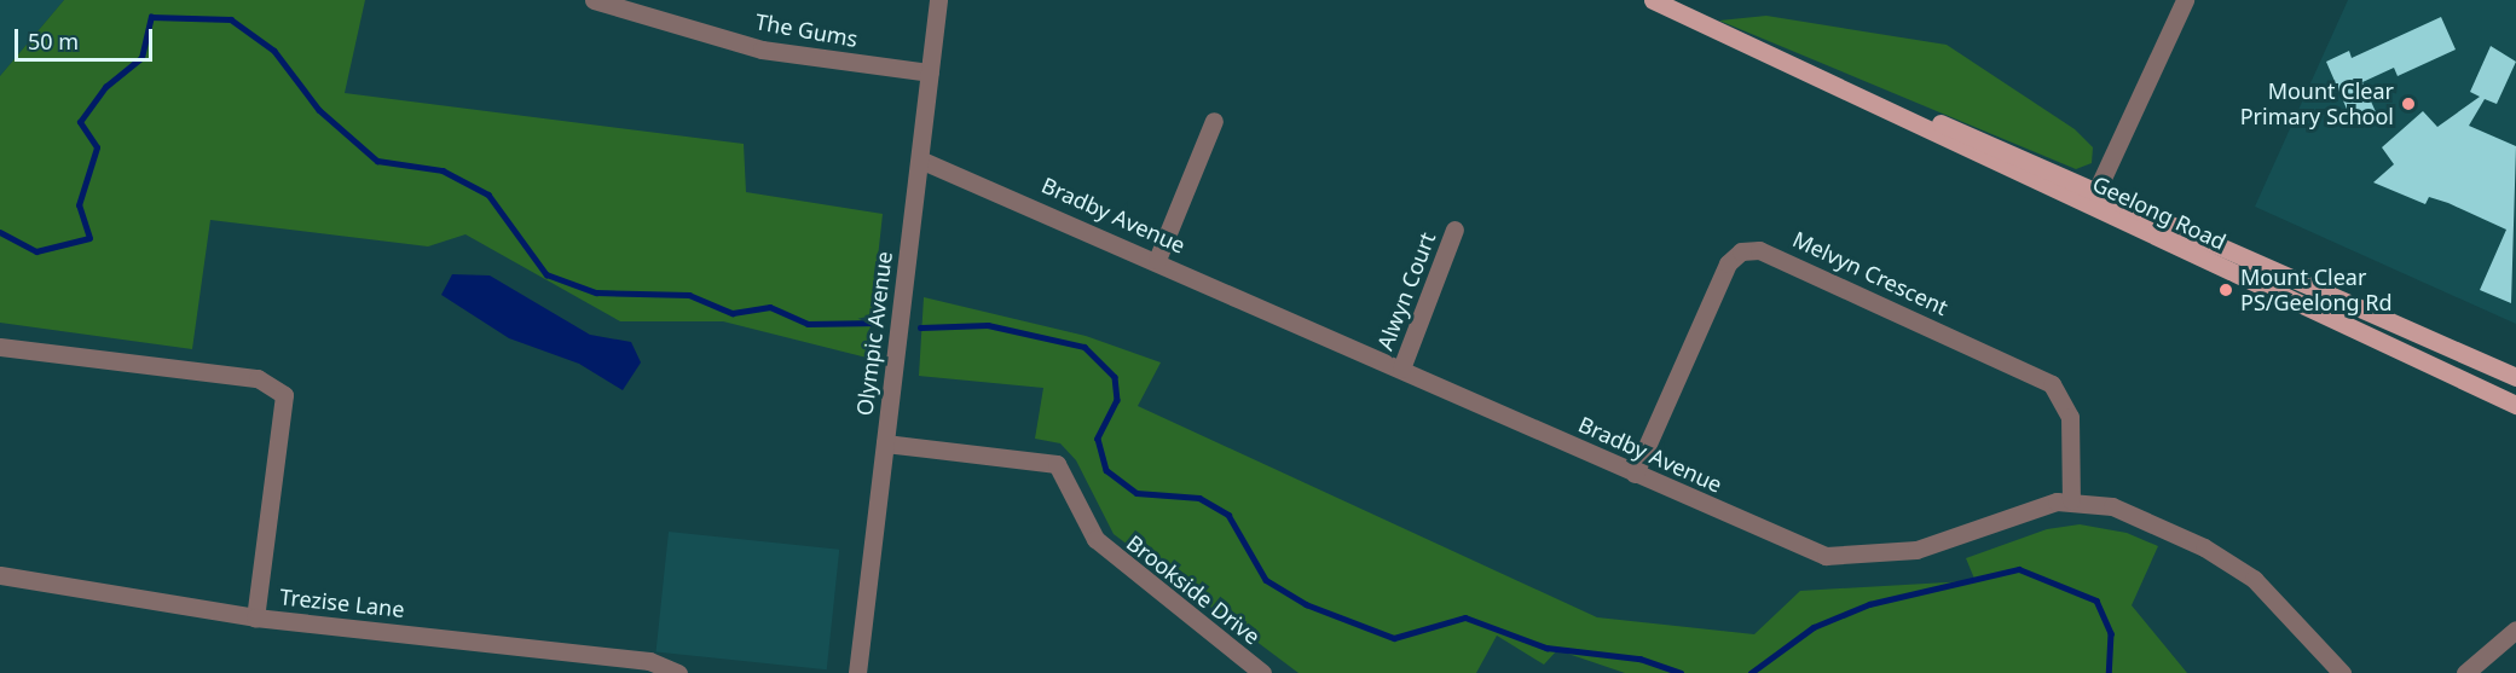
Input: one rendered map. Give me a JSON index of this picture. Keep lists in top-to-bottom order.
{
  "streets": {
    "main road": ["Geelong Road"],
    "street": [
      "The Gums",
      "Bradby Avenue",
      "Melvyn Crescent",
      "Alwyn Court",
      "Olympic Avenue",
      "Brookside Drive",
      "Trezise Lane"
    ]
  },
  "crossings": [
    ["The Gums", "Olympic Avenue"],
    ["Bradby Avenue", "Melvyn Crescent"],
    ["Bradby Avenue", "Alwyn Court"],
    ["Bradby Avenue", "Olympic Avenue"],
    ["Olympic Avenue", "Brookside Drive"]
  ],
  "places": ["Mount Clear Primary School", "Mount Clear PS/Geelong Rd"],
  "scale_bar": "50 m"
}
